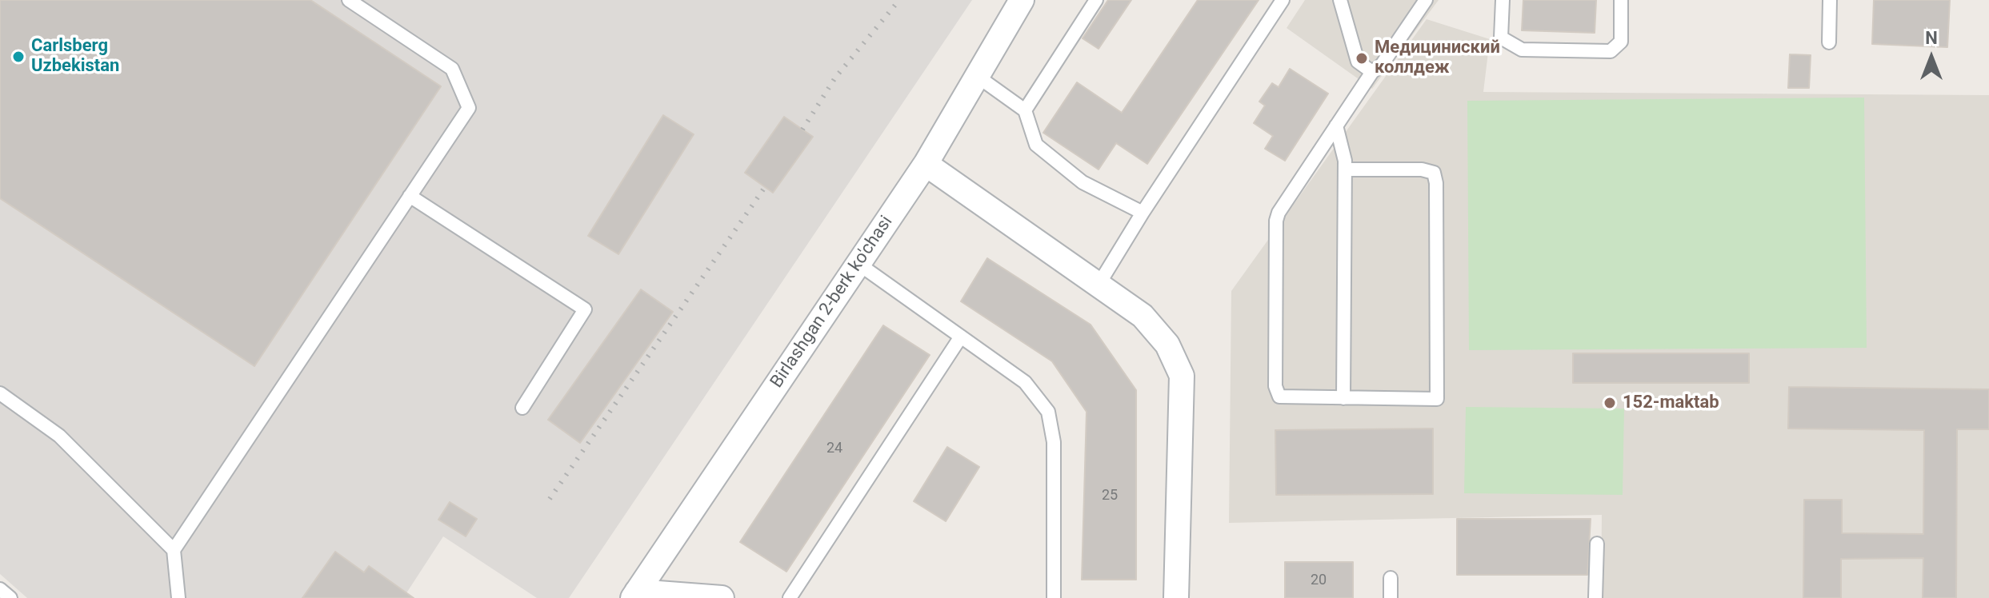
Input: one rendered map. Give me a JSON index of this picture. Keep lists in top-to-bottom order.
{
  "streets": {
    "street": ["Birlashgan 2-berk ko'chasi"]
  },
  "places": ["Carlsberg Uzbekistan", "Медициниский коллдеж", "152-maktab"],
  "house_numbers": ["24", "25", "20"],
  "north": "top"
}
